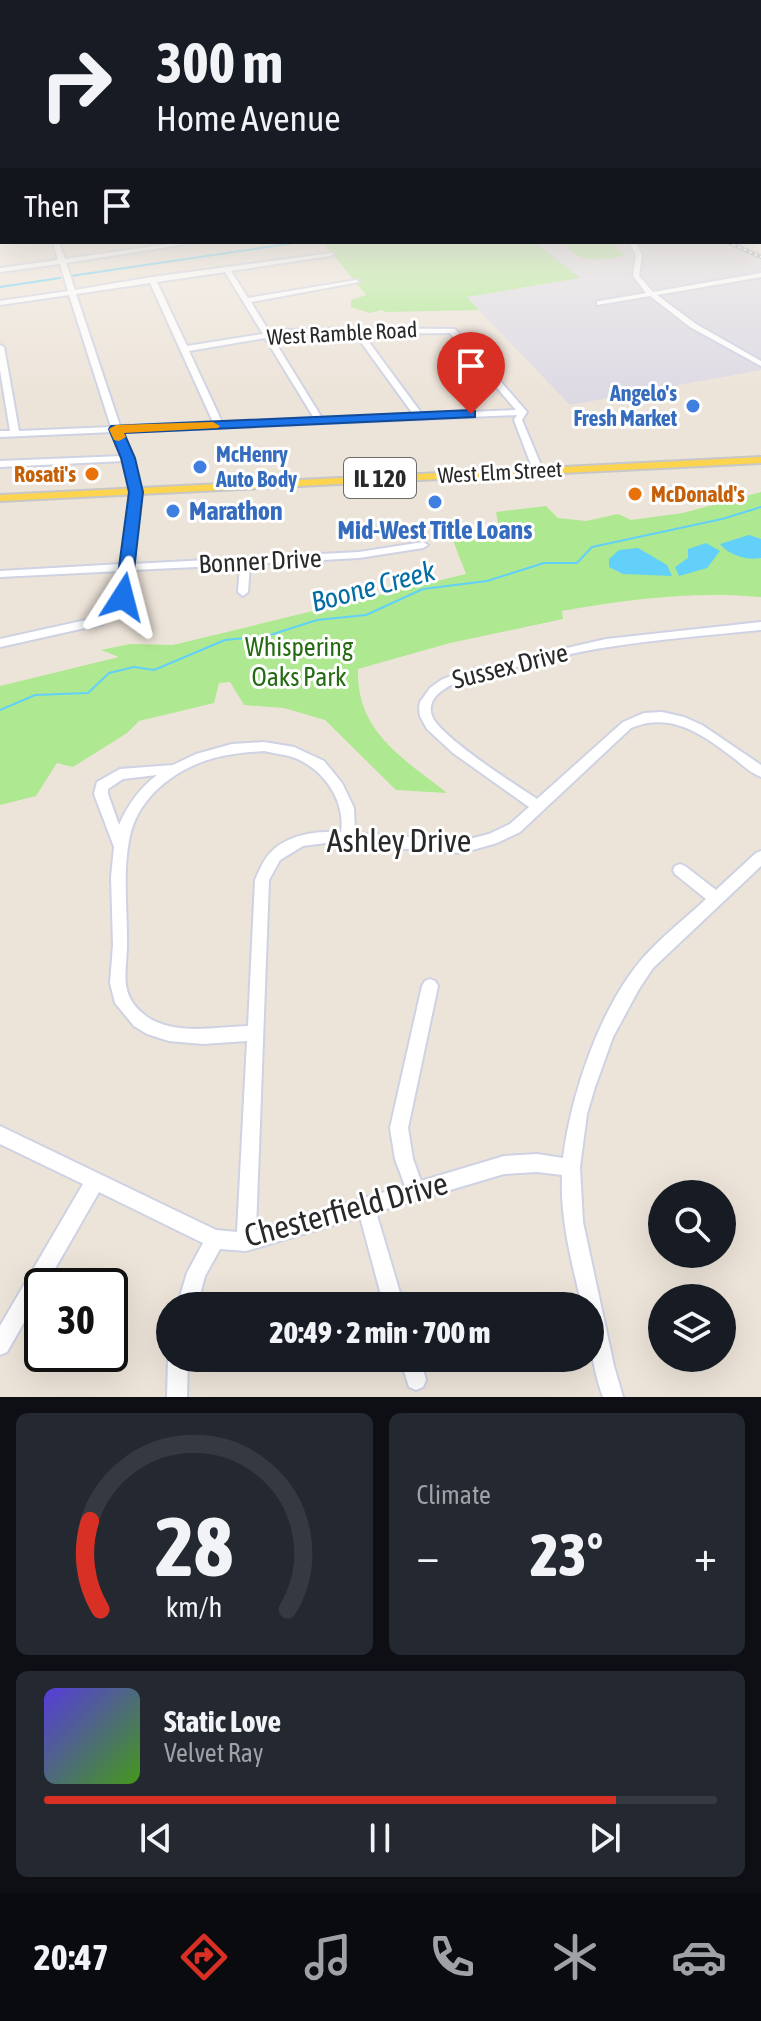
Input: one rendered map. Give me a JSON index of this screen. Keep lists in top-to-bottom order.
{
  "streets": {
    "main road": ["West Elm Street", "IL 120"],
    "street": [
      "West Ramble Road",
      "Bonner Drive",
      "Sussex Drive",
      "Ashley Drive",
      "Chesterfield Drive"
    ]
  },
  "crossings": [
    ["Sussex Drive", "Ashley Drive"],
    ["Ashley Drive", "Chesterfield Drive"]
  ],
  "water": ["Boone Creek"],
  "parks": ["Whispering Oaks Park"],
  "places": [
    "Angelo's Fresh Market",
    "McHenry Auto Body",
    "Rosati's",
    "McDonald's",
    "Mid-West Title Loans",
    "Marathon"
  ],
  "page": {
    "turn": ["300 m", "Home Avenue"],
    "then": "Then",
    "limit": "30",
    "trip": "20:49 · 2 min · 700 m",
    "tile": "Climate",
    "heat": ["−", "23°", "+"],
    "song": ["Static Love", "Velvet Ray"],
    "tabs": "20:47",
    "gauge": ["28", "km/h"]
  }
}
